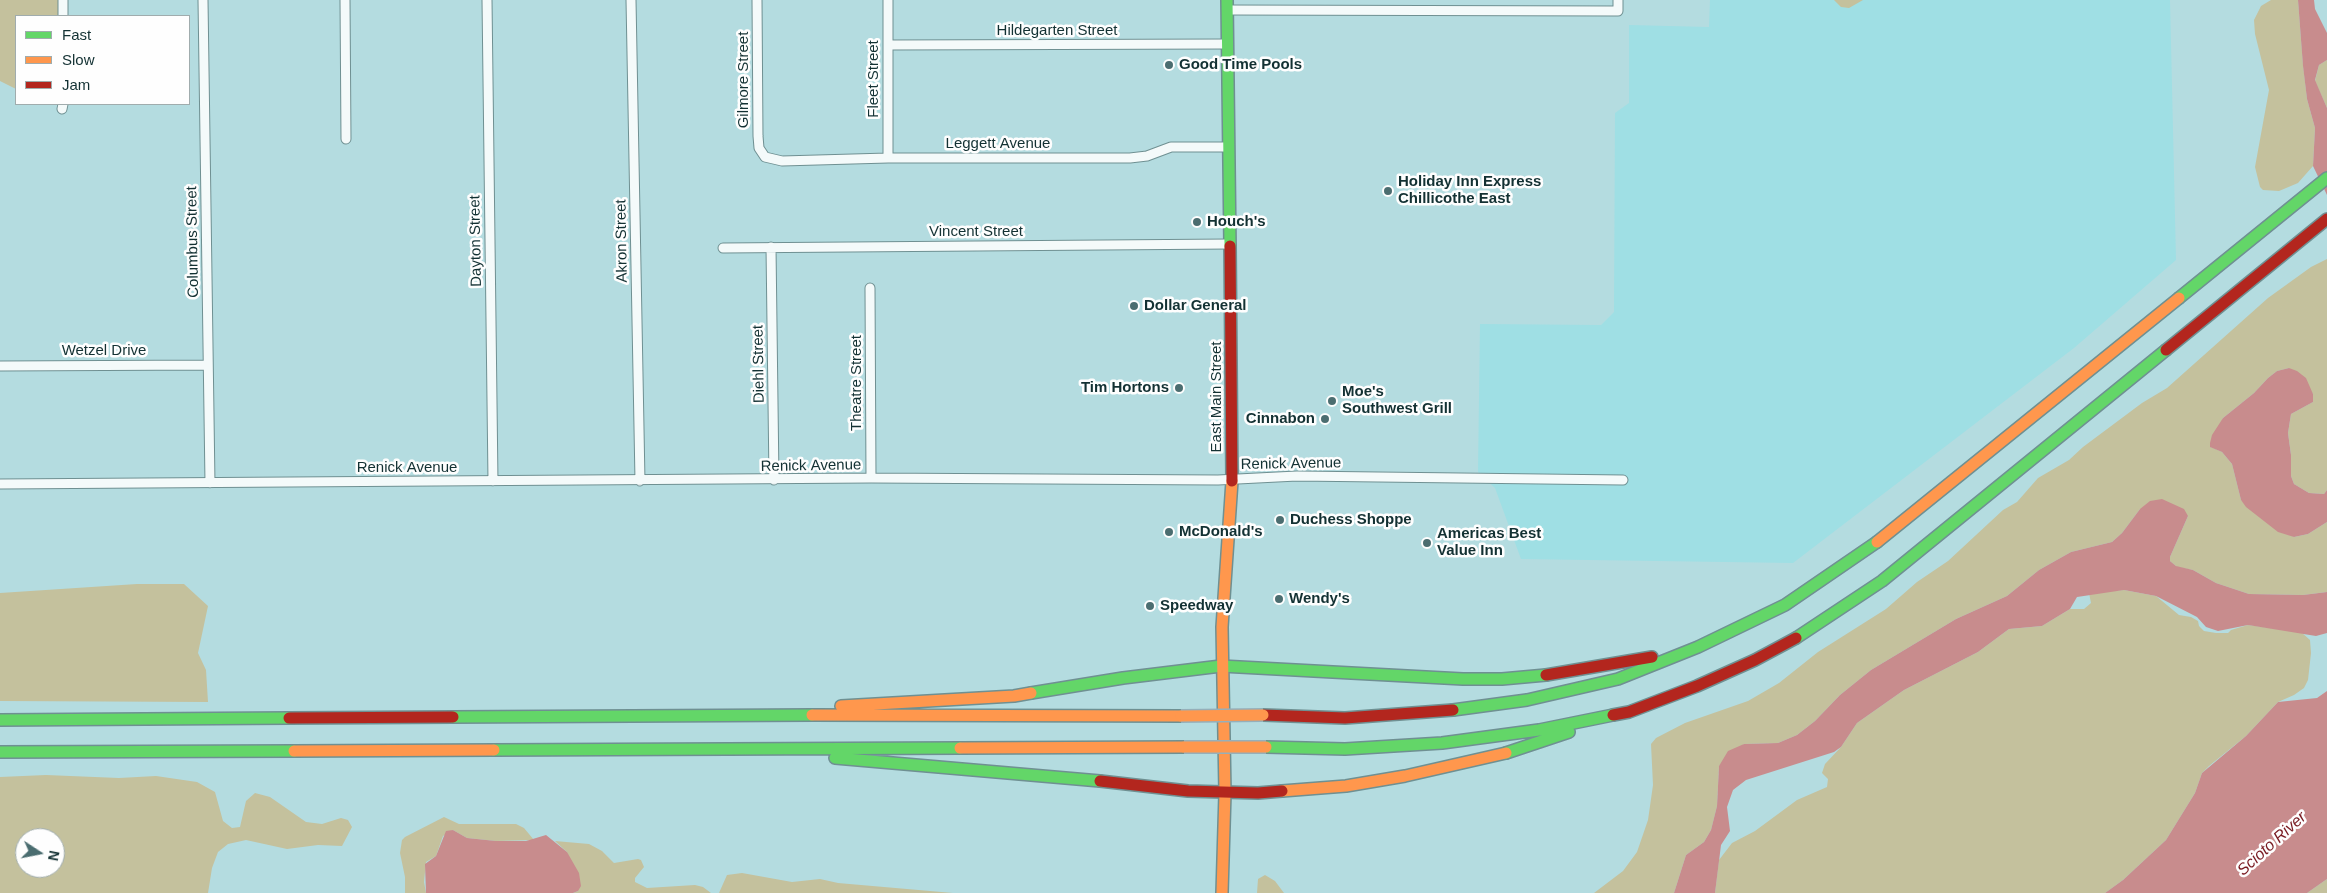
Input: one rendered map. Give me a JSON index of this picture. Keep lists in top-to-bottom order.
{
  "streets": {
    "main road": ["East Main Street"],
    "street": [
      "Hildegarten Street",
      "Fleet Street",
      "Gilmore Street",
      "Leggett Avenue",
      "Vincent Street",
      "Dayton Street",
      "Akron Street",
      "Columbus Street",
      "Wetzel Drive",
      "Diehl Street",
      "Theatre Street",
      "Renick Avenue"
    ]
  },
  "crossings": [
    ["Hildegarten Street", "Fleet Street"],
    ["Hildegarten Street", "East Main Street"],
    ["Fleet Street", "Leggett Avenue"],
    ["Gilmore Street", "Leggett Avenue"],
    ["Leggett Avenue", "East Main Street"],
    ["Vincent Street", "Diehl Street"],
    ["Vincent Street", "East Main Street"],
    ["Dayton Street", "Renick Avenue"],
    ["Akron Street", "Renick Avenue"],
    ["Columbus Street", "Wetzel Drive"],
    ["Columbus Street", "Renick Avenue"],
    ["Diehl Street", "Renick Avenue"],
    ["Theatre Street", "Renick Avenue"],
    ["East Main Street", "Renick Avenue"]
  ],
  "water": ["Scioto River"],
  "places": [
    "Good Time Pools",
    "Holiday Inn Express Chillicothe East",
    "Houch's",
    "Dollar General",
    "Tim Hortons",
    "Moe's Southwest Grill",
    "Cinnabon",
    "Duchess Shoppe",
    "McDonald's",
    "Americas Best Value Inn",
    "Wendy's",
    "Speedway"
  ],
  "legend": ["Fast", "Slow", "Jam"],
  "north": "right"
}
